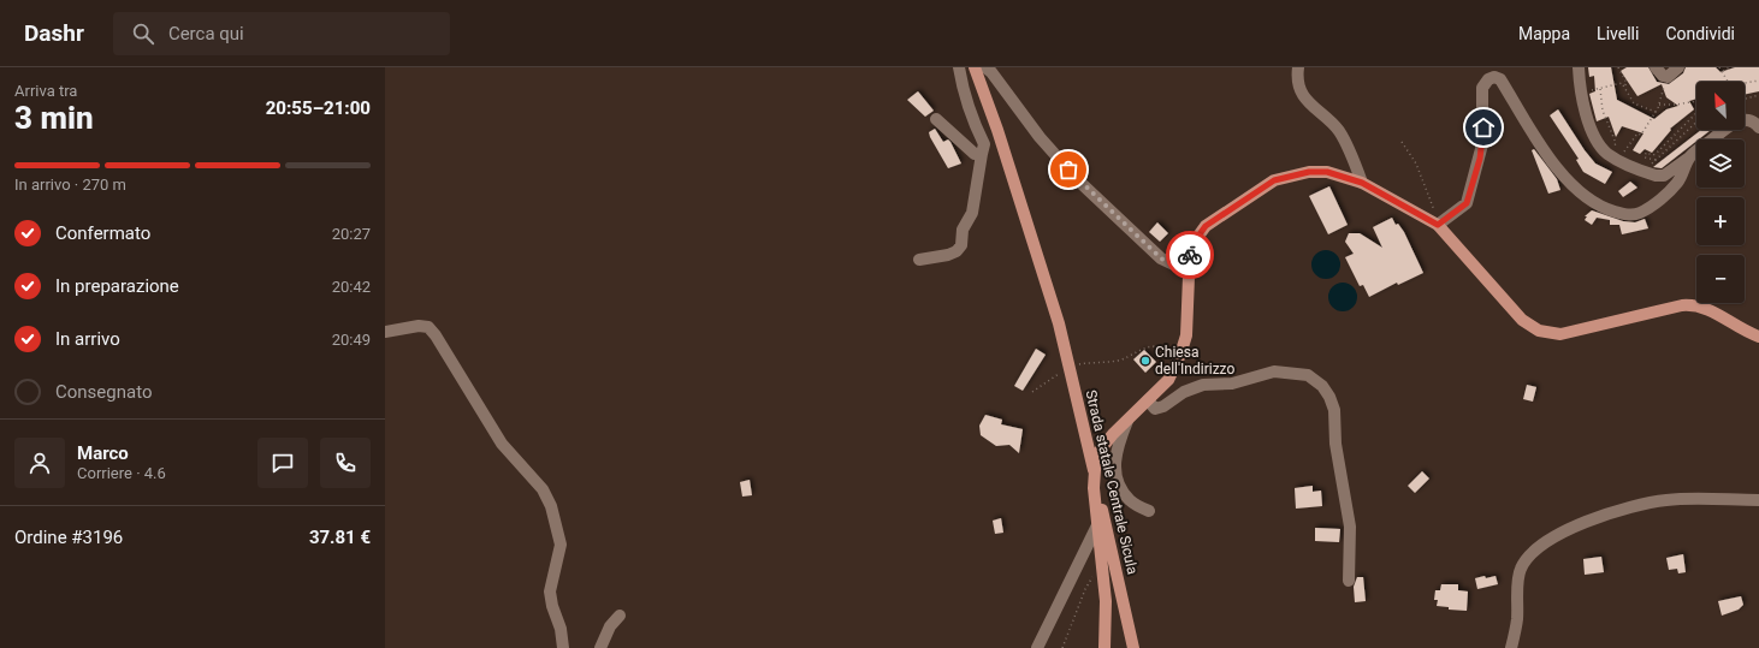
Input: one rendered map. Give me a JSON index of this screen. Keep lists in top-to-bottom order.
{
  "streets": {
    "main road": ["Strada statale Centrale Sicula"]
  },
  "places": ["Chiesa dell'Indirizzo"],
  "north": "top left",
  "page": {
    "header": "Dashr",
    "search": "Cerca qui",
    "nav": ["Mappa", "Livelli", "Condividi"],
    "heading": ["3 min", "Arriva tra", "20:55–21:00"],
    "panel": [
      "Marco",
      "Corriere · 4.6",
      "Ordine #3196",
      "37.81 €"
    ],
    "map_buttons": ["+", "−"],
    "bar": "In arrivo · 270 m",
    "list": [
      ["Confermato", "20:27"],
      ["In preparazione", "20:42"],
      ["In arrivo", "20:49"],
      "Consegnato"
    ]
  }
}
